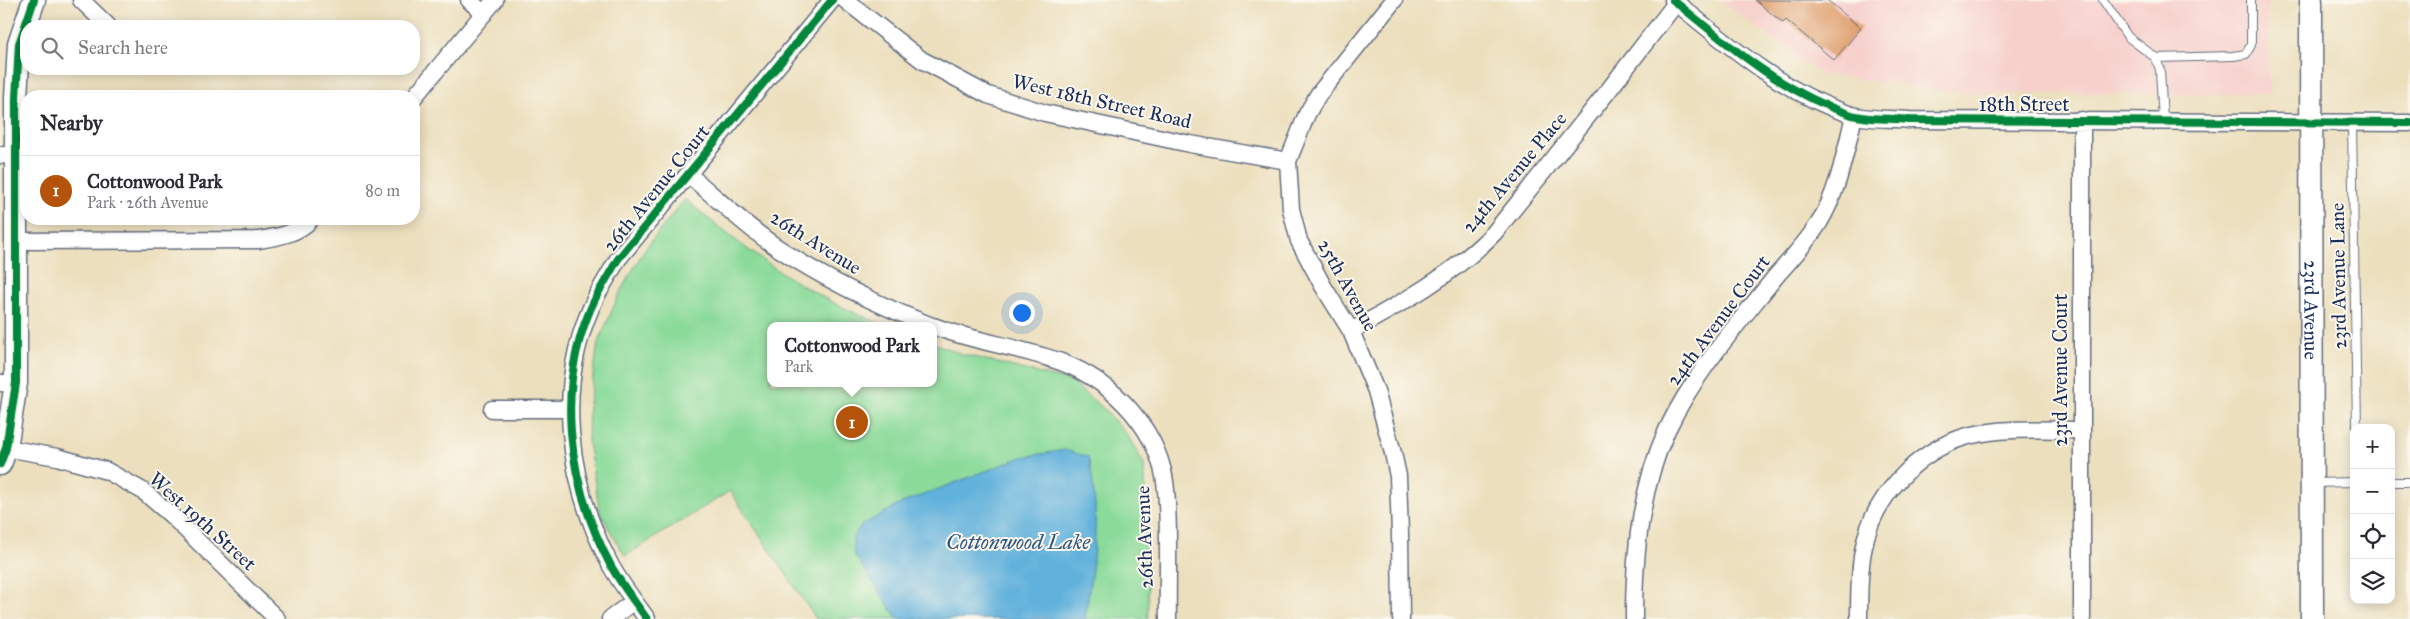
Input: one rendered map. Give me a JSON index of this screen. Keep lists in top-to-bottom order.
{
  "streets": {
    "main road": ["23rd Avenue"],
    "street": [
      "West 18th Street Road",
      "18th Street",
      "24th Avenue Place",
      "26th Avenue Court",
      "26th Avenue",
      "25th Avenue",
      "24th Avenue Court",
      "23rd Avenue Court",
      "West 19th Street"
    ],
    "lane": ["23rd Avenue Lane"]
  },
  "crossings": [
    ["West 18th Street Road", "25th Avenue"],
    ["18th Street", "24th Avenue Place"],
    ["18th Street", "23rd Avenue Lane"],
    ["18th Street", "23rd Avenue"],
    ["18th Street", "24th Avenue Court"],
    ["18th Street", "23rd Avenue Court"],
    ["24th Avenue Place", "25th Avenue"],
    ["26th Avenue Court", "26th Avenue"]
  ],
  "water": ["Cottonwood Lake"],
  "page": {
    "search": "Search here",
    "heading": "Nearby",
    "list": [
      {
        "mark": "1",
        "name": "Cottonwood Park",
        "note": "Park · 26th Avenue",
        "value": "80 m"
      }
    ],
    "popup": ["Cottonwood Park", "Park"],
    "pins": "1",
    "map_buttons": ["+", "−"]
  }
}
